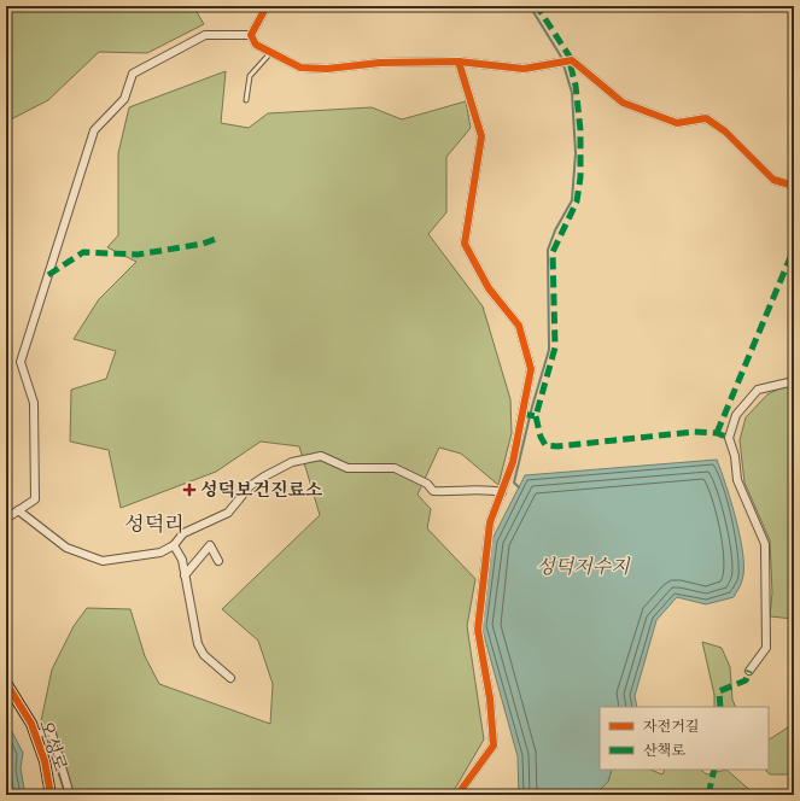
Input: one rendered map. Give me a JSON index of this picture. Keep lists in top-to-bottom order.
{
  "streets": {
    "main road": ["오성로"]
  },
  "districts": ["성덕리"],
  "water": ["성덕저수지"],
  "places": {
    "health": ["성덕보건진료소"]
  },
  "legend": ["자전거길", "산책로"]
}
